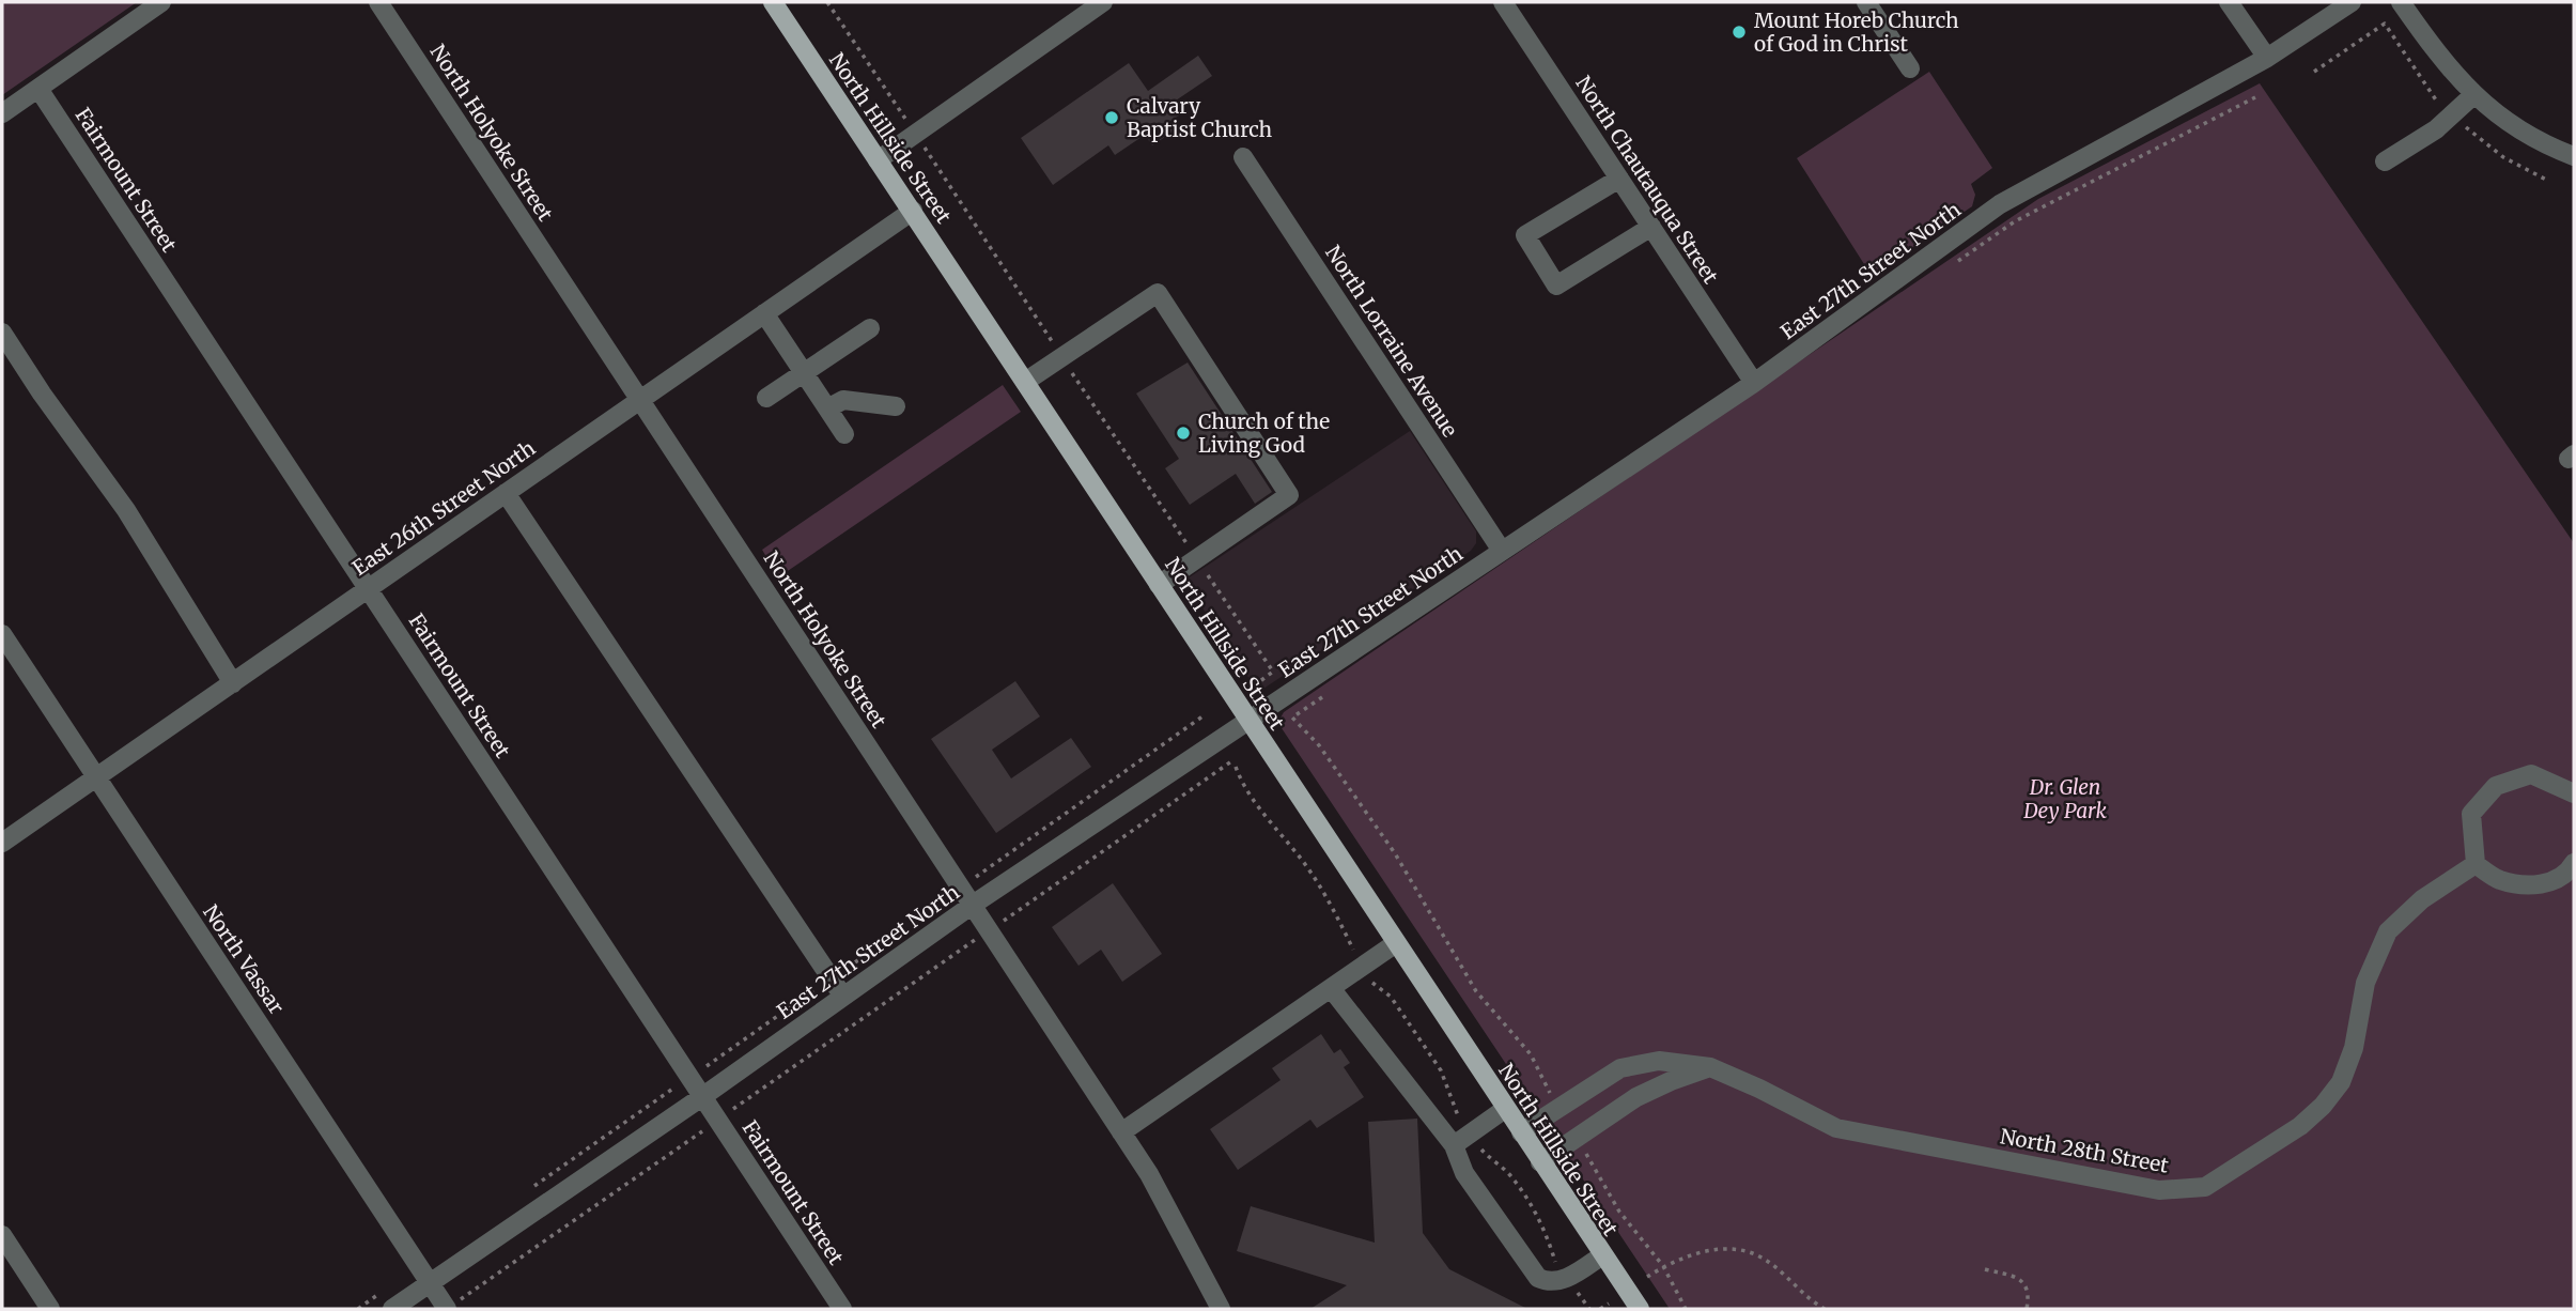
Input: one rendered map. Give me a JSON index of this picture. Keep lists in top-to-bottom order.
{
  "streets": {
    "main road": ["North Hillside Street"],
    "street": [
      "North Holyoke Street",
      "Fairmount Street",
      "North Chautauqua Street",
      "East 27th Street North",
      "North Lorraine Avenue",
      "East 26th Street North",
      "North Vassar",
      "North 28th Street"
    ]
  },
  "crossings": [
    ["North Holyoke Street", "East 27th Street North"],
    ["North Holyoke Street", "East 26th Street North"],
    ["North Hillside Street", "East 27th Street North"],
    ["North Hillside Street", "East 26th Street North"],
    ["North Hillside Street", "North 28th Street"],
    ["Fairmount Street", "East 27th Street North"],
    ["Fairmount Street", "East 26th Street North"],
    ["North Chautauqua Street", "East 27th Street North"],
    ["East 27th Street North", "North Lorraine Avenue"],
    ["East 27th Street North", "North Vassar"],
    ["East 26th Street North", "North Vassar"]
  ],
  "parks": ["Dr. Glen Dey Park"],
  "places": ["Mount Horeb Church of God in Christ", "Calvary Baptist Church", "Church of the Living God"]
}
